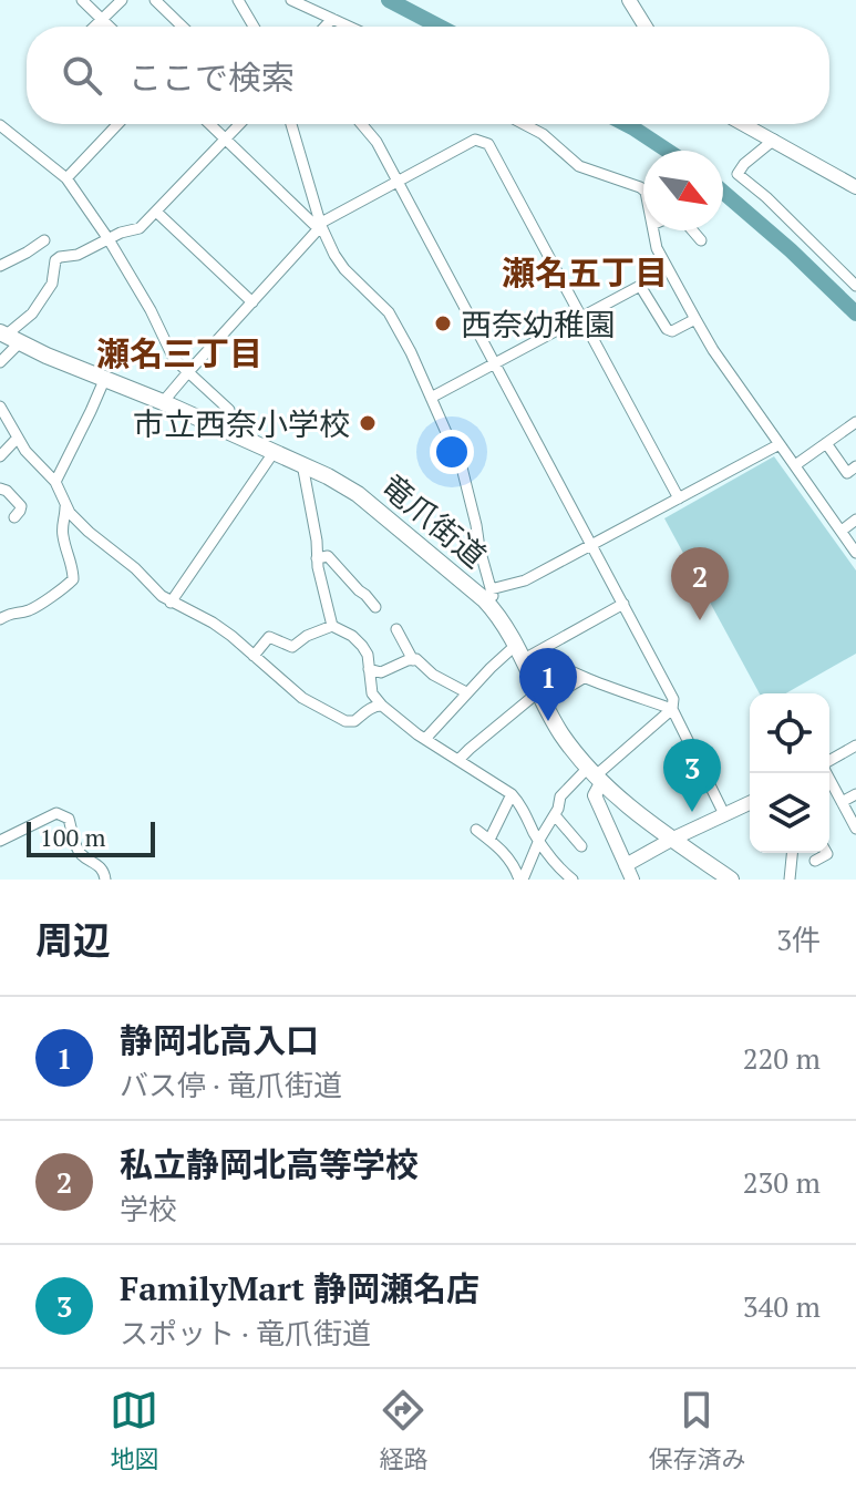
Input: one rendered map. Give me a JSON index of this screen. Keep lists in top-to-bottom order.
{
  "streets": {
    "main road": ["竜爪街道"]
  },
  "districts": ["瀬名五丁目", "瀬名三丁目"],
  "places": ["西奈幼稚園", "市立西奈小学校"],
  "scale_bar": "100 m",
  "north": "bottom right",
  "page": {
    "search": "ここで検索",
    "pins": ["2", "1", "3"],
    "scale": "100 m",
    "heading": ["周辺", "3件"],
    "list": [
      {
        "mark": "1",
        "name": "静岡北高入口",
        "note": "バス停 · 竜爪街道",
        "value": "220 m"
      },
      {
        "mark": "2",
        "name": "私立静岡北高等学校",
        "note": "学校",
        "value": "230 m"
      },
      {
        "mark": "3",
        "name": "FamilyMart 静岡瀬名店",
        "note": "スポット · 竜爪街道",
        "value": "340 m"
      }
    ],
    "nav": ["地図", "経路", "保存済み"]
  }
}
